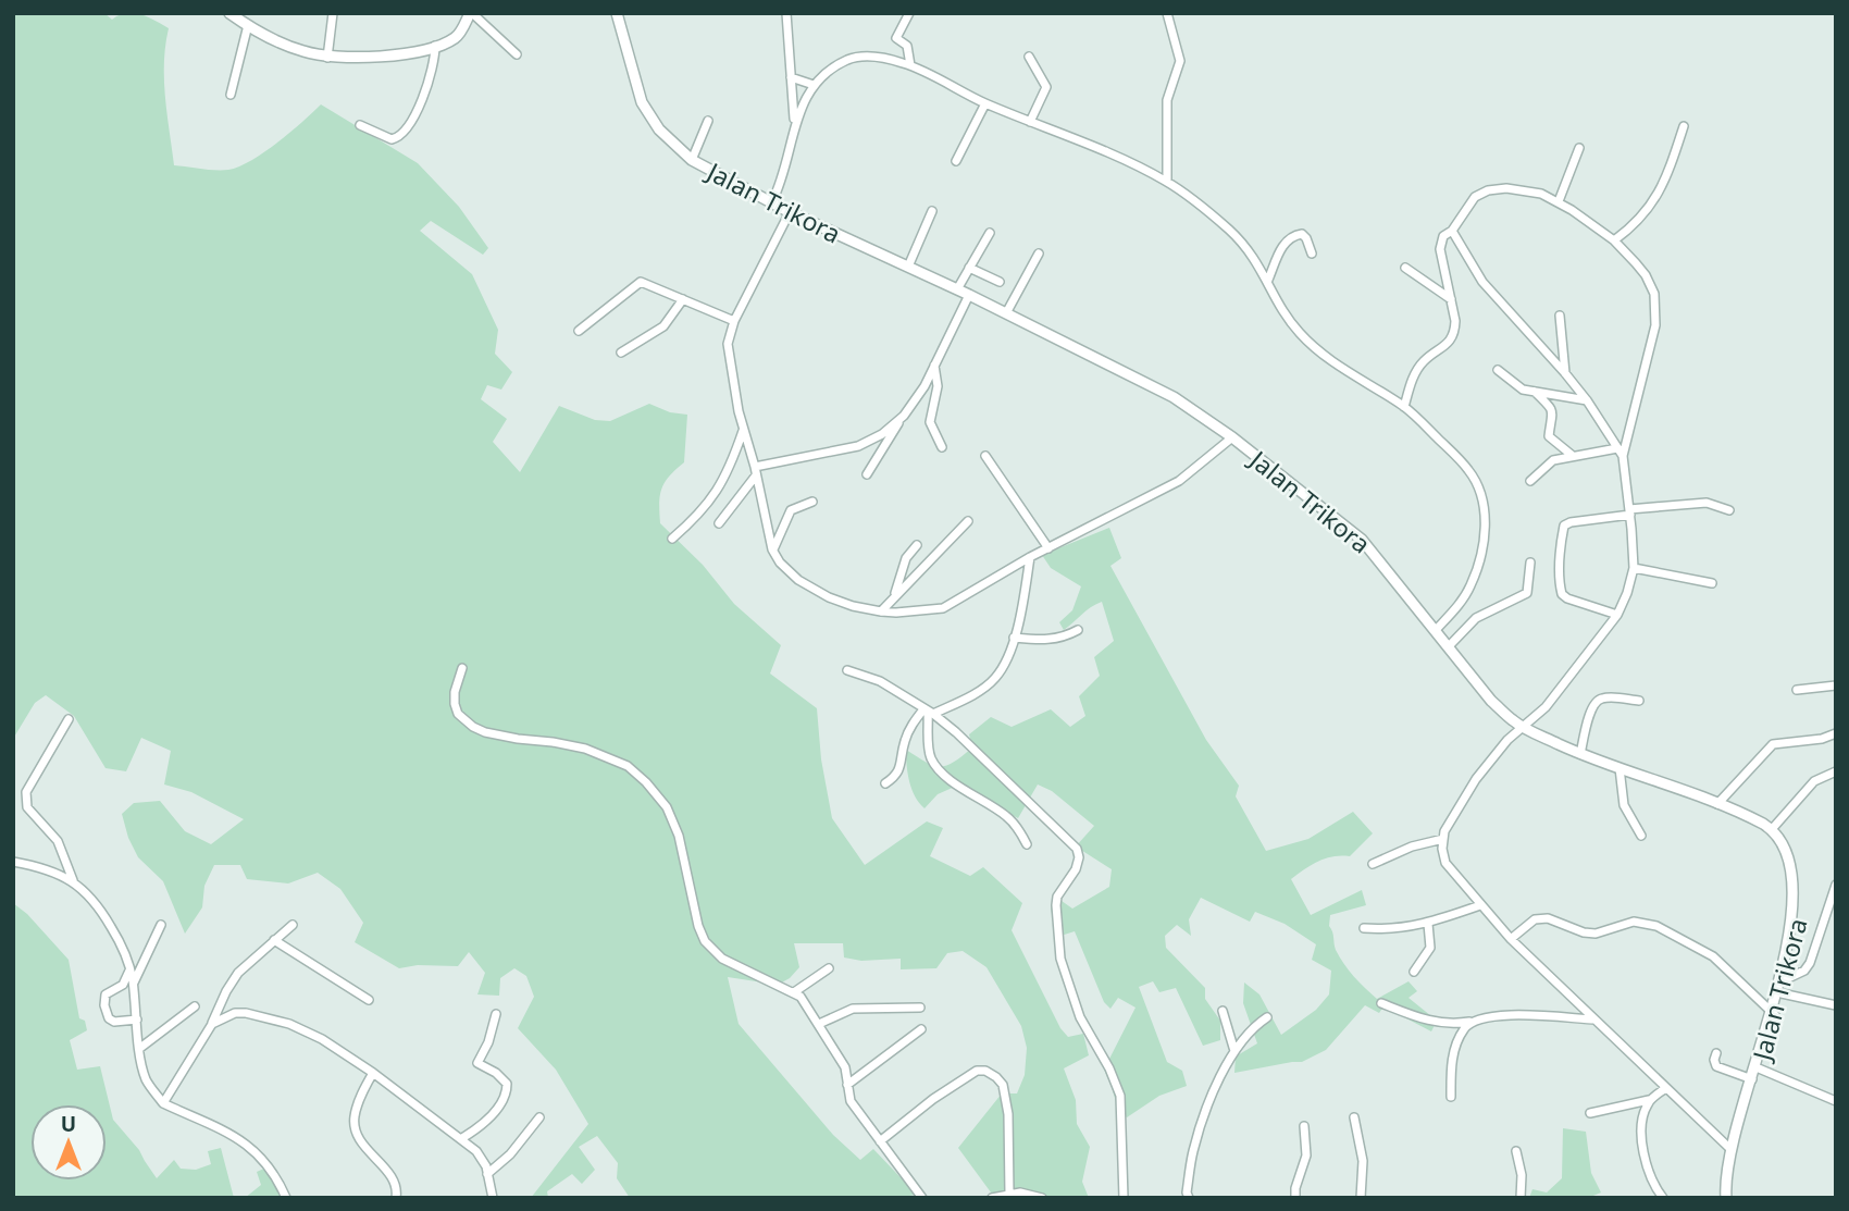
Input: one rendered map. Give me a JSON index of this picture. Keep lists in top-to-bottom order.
{
  "streets": {
    "street": ["Jalan Trikora"]
  },
  "north": "top"
}
